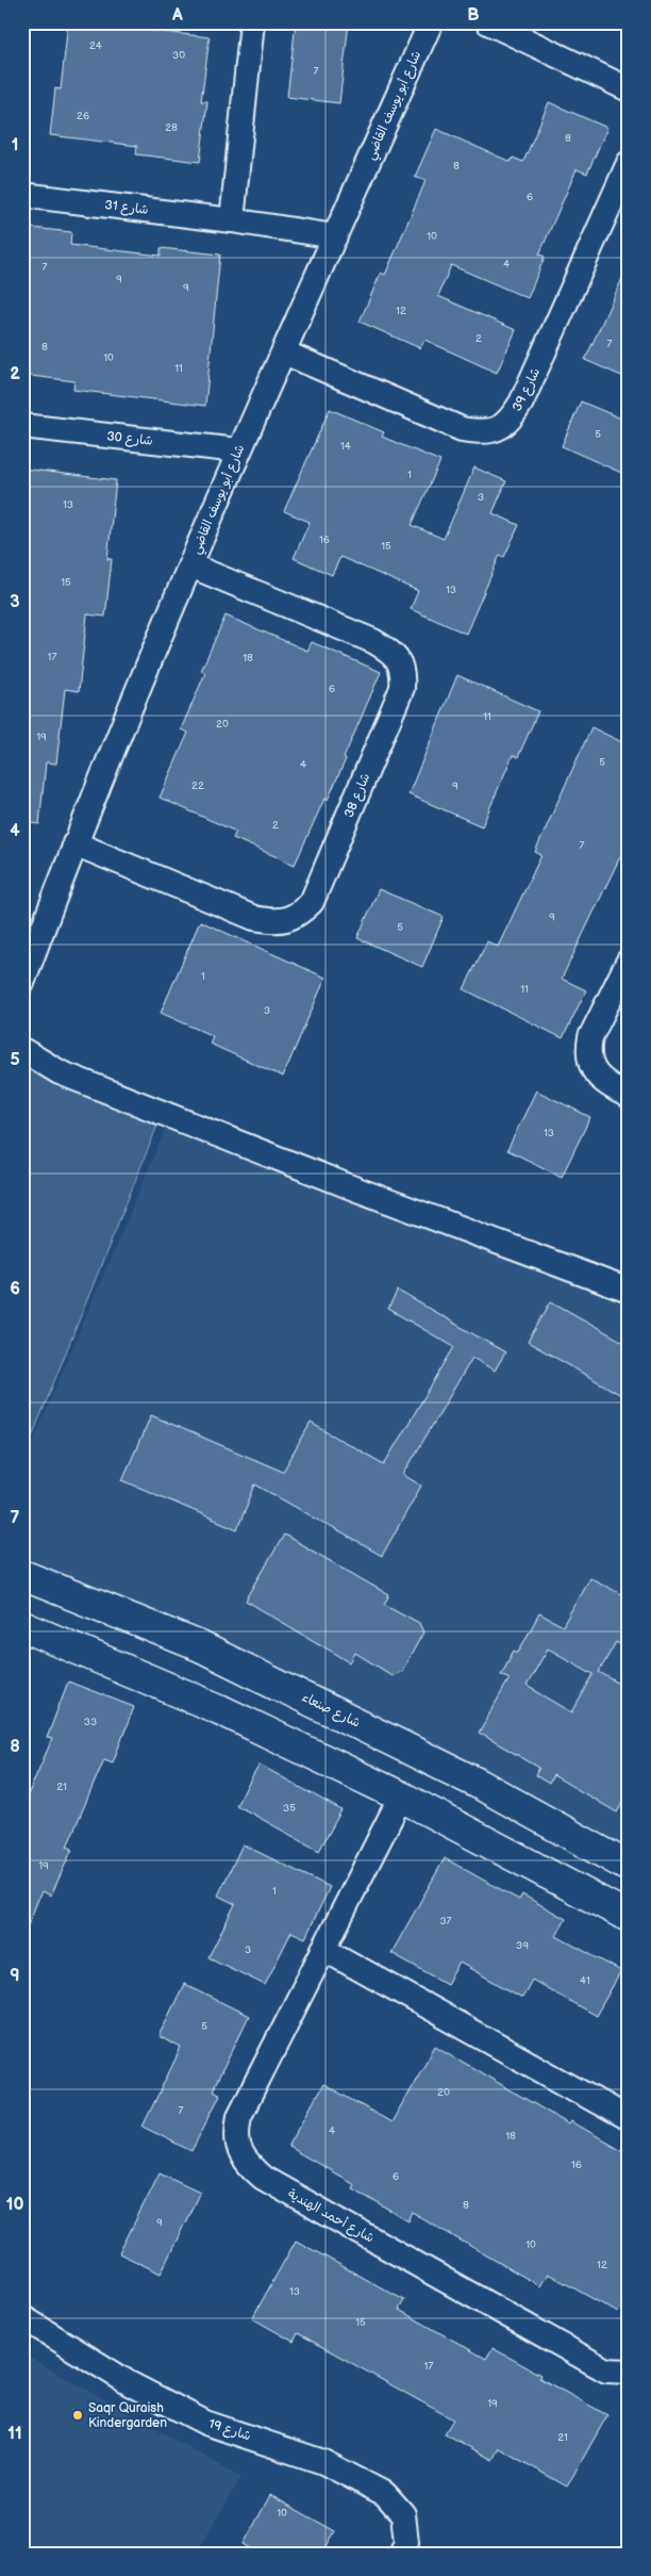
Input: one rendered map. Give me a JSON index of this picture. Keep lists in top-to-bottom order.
{
  "streets": {
    "main road": ["شارع صنعاء"],
    "street": [
      "شارع أبو يوسف القاضي",
      "شارع 31",
      "شارع 39",
      "شارع 30",
      "شارع 38",
      "شارع أحمد الهندية",
      "شارع 19"
    ]
  },
  "crossings": [
    ["شارع أبو يوسف القاضي", "شارع 31"],
    ["شارع أبو يوسف القاضي", "شارع 39"],
    ["شارع أبو يوسف القاضي", "شارع 30"],
    ["شارع أبو يوسف القاضي", "شارع 38"]
  ],
  "places": ["Saqr Quraish Kindergarden"],
  "house_numbers": [
    "24",
    "30",
    "7",
    "26",
    "28",
    "8",
    "8",
    "6",
    "10",
    "4",
    "7",
    "9",
    "9",
    "12",
    "2",
    "7",
    "8",
    "10",
    "11",
    "5",
    "14",
    "1",
    "3",
    "13",
    "16",
    "15",
    "15",
    "13",
    "17",
    "18",
    "6",
    "11",
    "20",
    "19",
    "5",
    "4",
    "22",
    "9",
    "2",
    "7",
    "9",
    "5",
    "1",
    "11",
    "3",
    "13",
    "33",
    "21",
    "35",
    "19",
    "1",
    "37",
    "39",
    "3",
    "41",
    "5",
    "20",
    "7",
    "4",
    "18",
    "16",
    "6",
    "8",
    "9",
    "10",
    "12",
    "13",
    "15",
    "17",
    "19",
    "21",
    "10"
  ],
  "grid": {
    "columns": ["A", "B"],
    "rows": [
      "1",
      "2",
      "3",
      "4",
      "5",
      "6",
      "7",
      "8",
      "9",
      "10",
      "11"
    ]
  }
}
